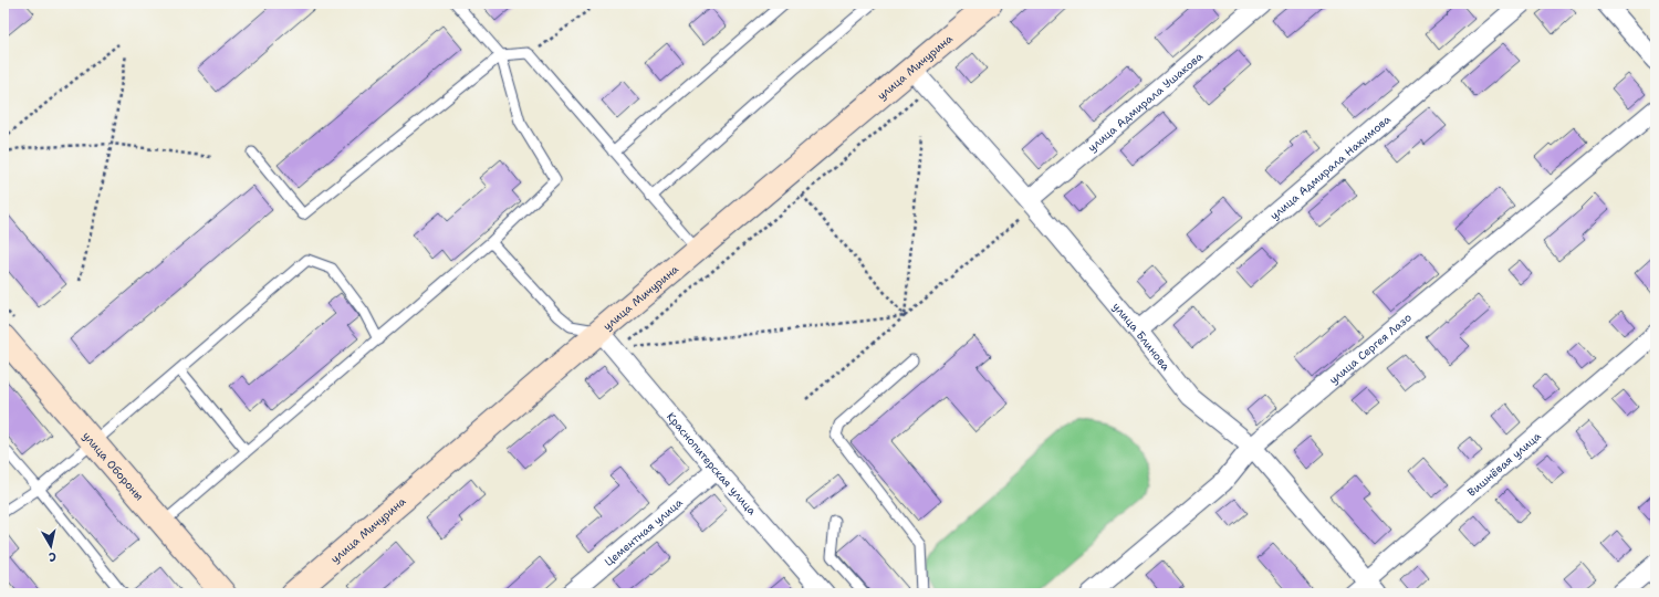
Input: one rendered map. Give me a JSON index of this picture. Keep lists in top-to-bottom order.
{
  "streets": {
    "street": [
      "улица Мичурина",
      "улица Адмирала Ушакова",
      "улица Адмирала Нахимова",
      "улица Блинова",
      "улица Сергея Лазо",
      "Краснопитерская улица",
      "Вишнёвая улица",
      "улица Обороны",
      "Цементная улица"
    ]
  },
  "crossings": [
    ["улица Мичурина", "улица Блинова"],
    ["улица Мичурина", "Краснопитерская улица"],
    ["улица Адмирала Ушакова", "улица Блинова"],
    ["улица Адмирала Нахимова", "улица Блинова"],
    ["улица Блинова", "улица Сергея Лазо"],
    ["улица Блинова", "Вишнёвая улица"],
    ["Краснопитерская улица", "Цементная улица"]
  ],
  "north": "bottom"
}
